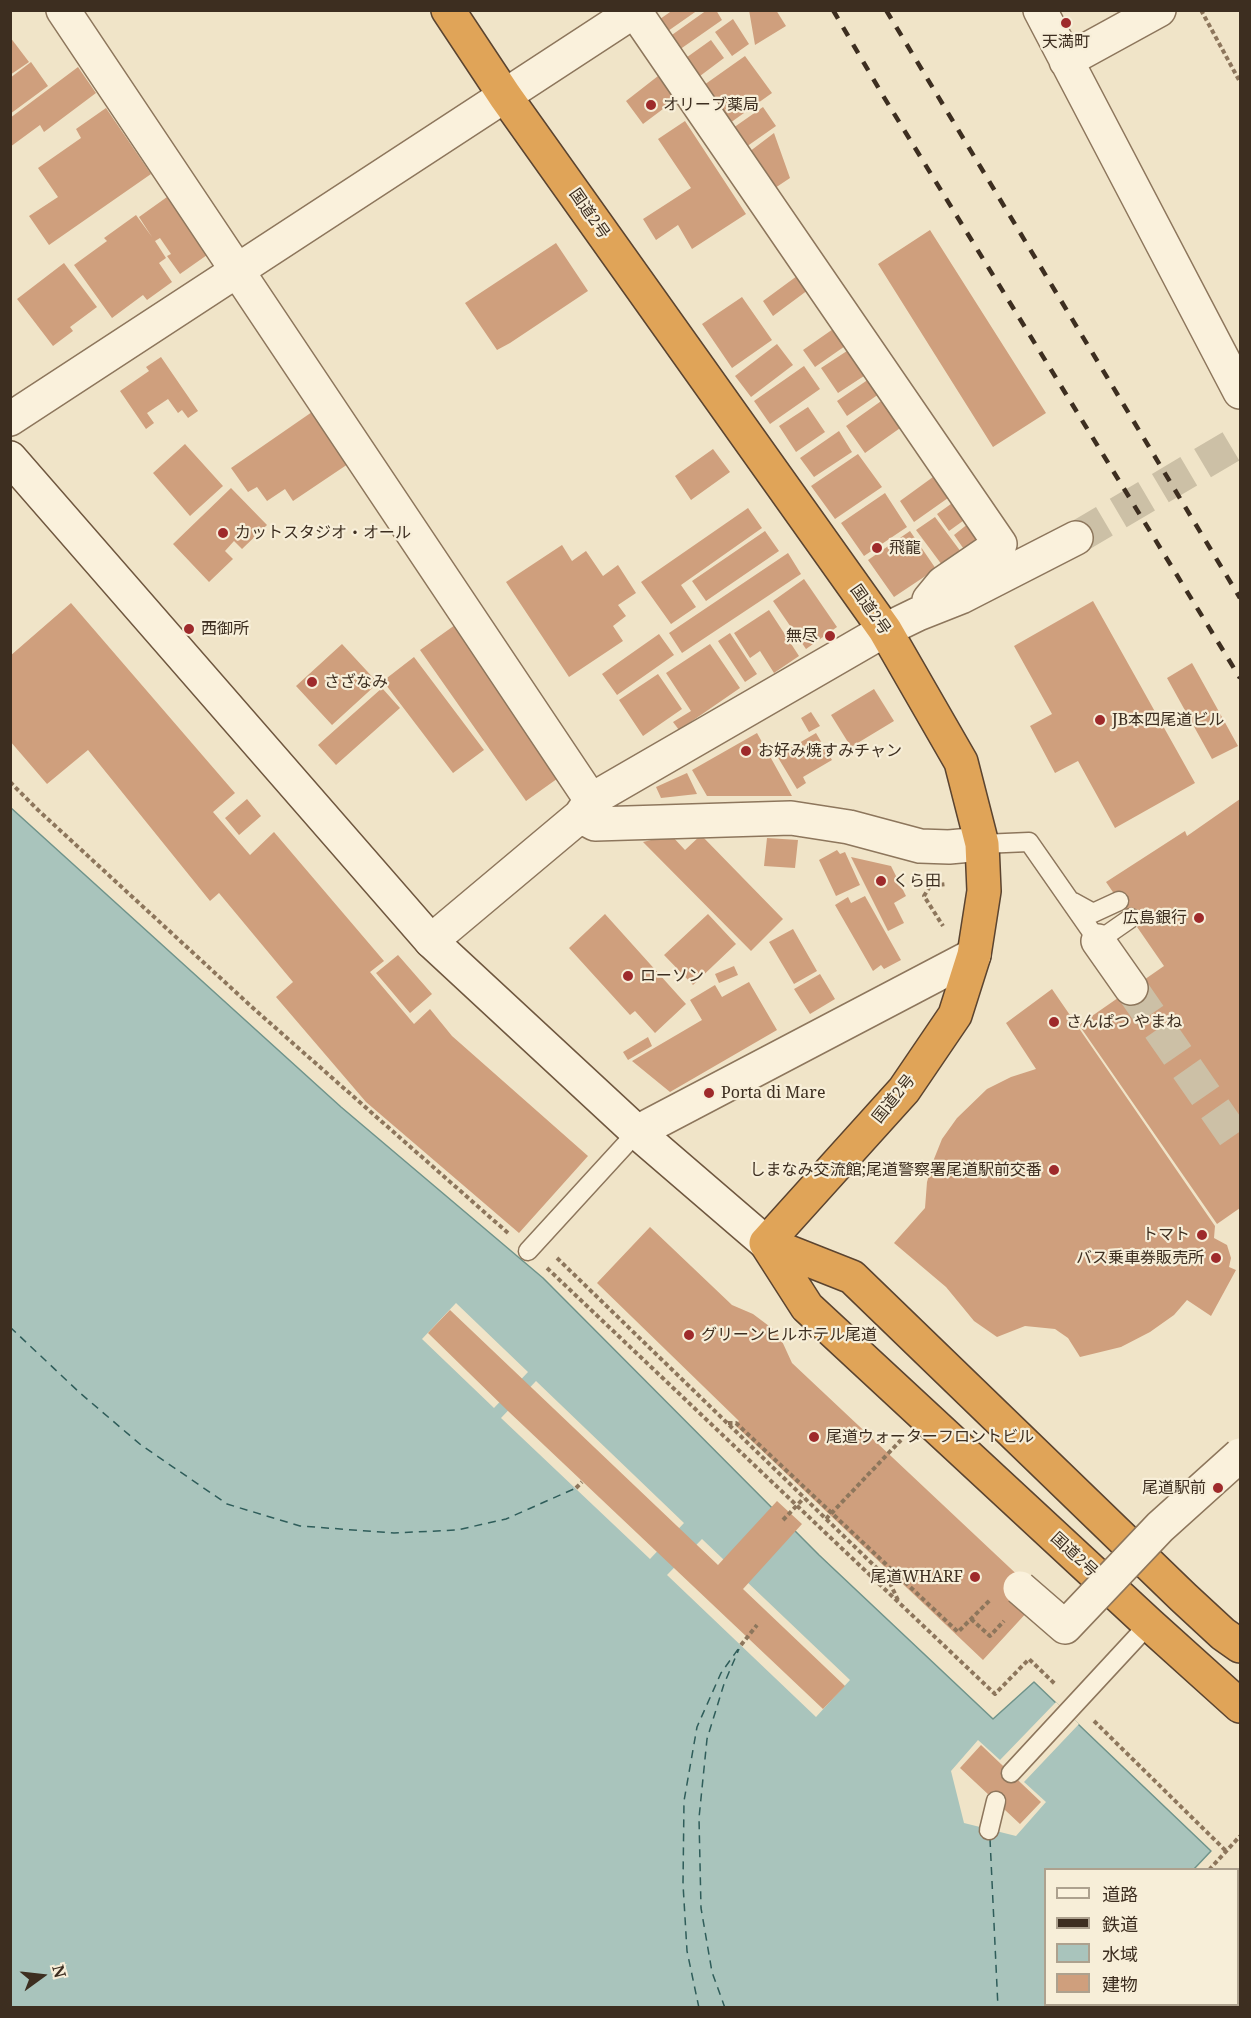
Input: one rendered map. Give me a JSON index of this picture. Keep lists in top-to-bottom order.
{
  "streets": {
    "highway": ["国道2号"]
  },
  "places": [
    "天満町",
    "オリーブ薬局",
    "カットスタジオ・オール",
    "飛龍",
    "西御所",
    "無尽",
    "さざなみ",
    "JB本四尾道ビル",
    "お好み焼すみチャン",
    "くら田",
    "広島銀行",
    "ローソン",
    "さんぱつ やまね",
    "Porta di Mare",
    "しまなみ交流館;尾道警察署尾道駅前交番",
    "トマト",
    "バス乗車券販売所",
    "グリーンヒルホテル尾道",
    "尾道ウォーターフロントビル",
    "尾道駅前",
    "尾道WHARF"
  ],
  "legend": [
    "道路",
    "鉄道",
    "水域",
    "建物"
  ],
  "north": "right"
}
